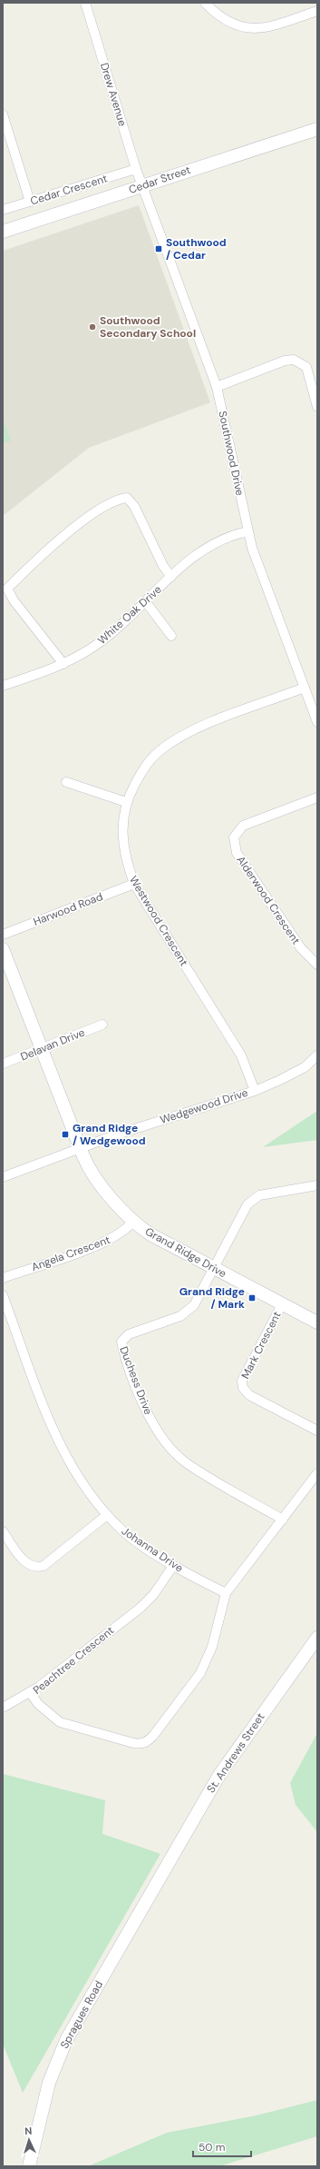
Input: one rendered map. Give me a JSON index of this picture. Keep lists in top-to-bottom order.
{
  "streets": {
    "main road": [
      "Cedar Street",
      "Grand Ridge Drive",
      "St. Andrews Street",
      "Spragues Road"
    ],
    "street": [
      "Drew Avenue",
      "Cedar Crescent",
      "Southwood Drive",
      "White Oak Drive",
      "Alderwood Crescent",
      "Harwood Road",
      "Westwood Crescent",
      "Delavan Drive",
      "Wedgewood Drive",
      "Angela Crescent",
      "Mark Crescent",
      "Duchess Drive",
      "Johanna Drive",
      "Peachtree Crescent"
    ]
  },
  "crossings": [
    ["Drew Avenue", "Cedar Street"],
    ["Drew Avenue", "Cedar Crescent"],
    ["Drew Avenue", "Southwood Drive"],
    ["Cedar Street", "Southwood Drive"],
    ["Southwood Drive", "White Oak Drive"],
    ["Southwood Drive", "Westwood Crescent"],
    ["Harwood Road", "Westwood Crescent"],
    ["Westwood Crescent", "Wedgewood Drive"],
    ["Delavan Drive", "Grand Ridge Drive"],
    ["Wedgewood Drive", "Grand Ridge Drive"],
    ["Grand Ridge Drive", "Angela Crescent"],
    ["Grand Ridge Drive", "Mark Crescent"],
    ["Grand Ridge Drive", "Duchess Drive"],
    ["Johanna Drive", "Peachtree Crescent"],
    ["St. Andrews Street", "Spragues Road"]
  ],
  "places": {
    "transit": ["Southwood / Cedar", "Grand Ridge / Wedgewood", "Grand Ridge / Mark"],
    "other": ["Southwood Secondary School"]
  },
  "scale_bar": "50 m",
  "north": "top"
}
